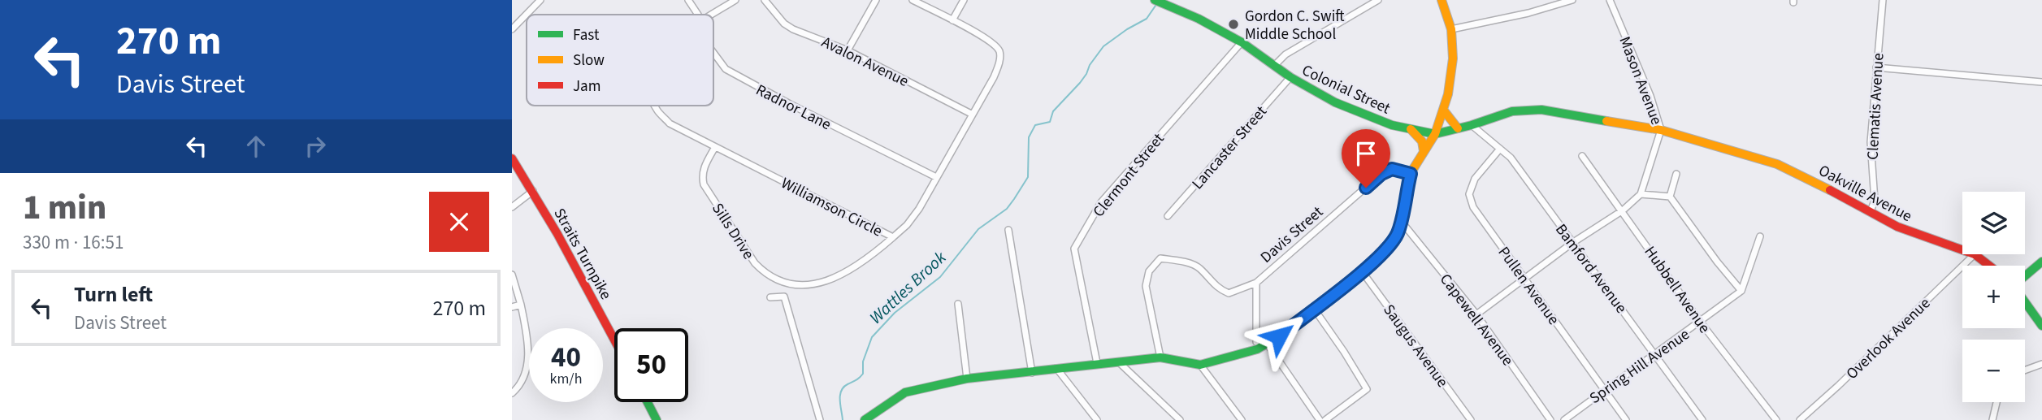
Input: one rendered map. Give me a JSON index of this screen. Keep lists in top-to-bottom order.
{
  "streets": {
    "main road": ["Colonial Street", "Oakville Avenue", "Straits Turnpike"],
    "street": [
      "Avalon Avenue",
      "Mason Avenue",
      "Radnor Lane",
      "Clematis Avenue",
      "Lancaster Street",
      "Clermont Street",
      "Williamson Circle",
      "Sills Drive",
      "Davis Street",
      "Bamford Avenue",
      "Pullen Avenue",
      "Hubbell Avenue",
      "Capewell Avenue",
      "Overlook Avenue",
      "Saugus Avenue",
      "Spring Hill Avenue"
    ]
  },
  "crossings": [
    ["Avalon Avenue", "Williamson Circle"],
    ["Mason Avenue", "Colonial Street"],
    ["Colonial Street", "Lancaster Street"],
    ["Colonial Street", "Clermont Street"],
    ["Colonial Street", "Oakville Avenue"],
    ["Colonial Street", "Bamford Avenue"],
    ["Radnor Lane", "Williamson Circle"],
    ["Clematis Avenue", "Oakville Avenue"],
    ["Oakville Avenue", "Overlook Avenue"],
    ["Williamson Circle", "Sills Drive"],
    ["Bamford Avenue", "Pullen Avenue"],
    ["Bamford Avenue", "Spring Hill Avenue"],
    ["Pullen Avenue", "Spring Hill Avenue"],
    ["Hubbell Avenue", "Spring Hill Avenue"]
  ],
  "water": ["Wattles Brook"],
  "places": ["Gordon C. Swift Middle School"],
  "legend": ["Fast", "Slow", "Jam"],
  "page": {
    "turn": ["270 m", "Davis Street"],
    "heading": ["1 min", "330 m · 16:51"],
    "map_buttons": ["+", "−"],
    "list": [
      {
        "name": "Turn left",
        "note": "Davis Street",
        "value": "270 m"
      }
    ],
    "speed": "40 km/h",
    "limit": "50"
  }
}
